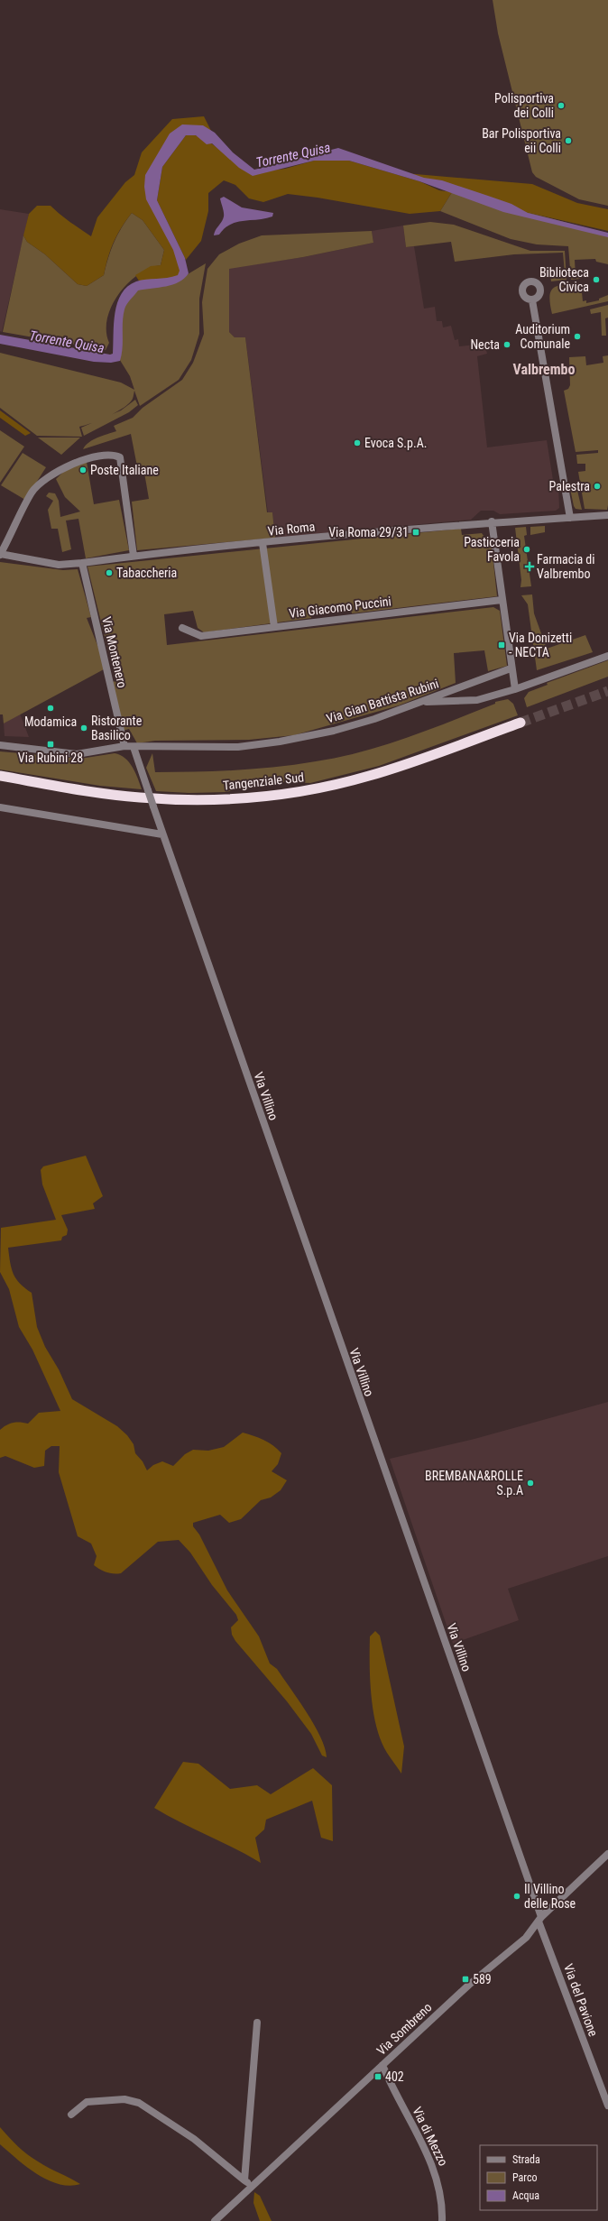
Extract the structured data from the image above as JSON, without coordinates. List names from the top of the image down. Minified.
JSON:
{"streets":{"highway":["Tangenziale Sud"],"street":["Via Roma","Via Giacomo Puccini","Via Montenero","Via Gian Battista Rubini","Via Villino","Via del Pavione","Via Sombreno","Via di Mezzo"]},"crossings":[["Via Roma","Via Montenero"],["Via Montenero","Via Gian Battista Rubini"],["Via Gian Battista Rubini","Via Villino"],["Via Villino","Via del Pavione"],["Via Villino","Via Sombreno"],["Via del Pavione","Via Sombreno"],["Via Sombreno","Via di Mezzo"]],"districts":["Valbrembo"],"water":["Torrente Quisa"],"places":{"other":["Polisportiva dei Colli","Bar Polisportiva eii Colli","Biblioteca Civica","Auditorium Comunale","Necta","Evoca S.p.A.","Poste Italiane","Palestra","Pasticceria Favola","Tabaccheria","Modamica","Ristorante Basilico","BREMBANA&ROLLE S.p.A","Il Villino delle Rose"],"transit":["Via Roma 29/31","Via Donizetti - NECTA","Via Rubini 28","589","402"],"health":["Farmacia di Valbrembo"]},"legend":["Strada","Parco","Acqua"]}
